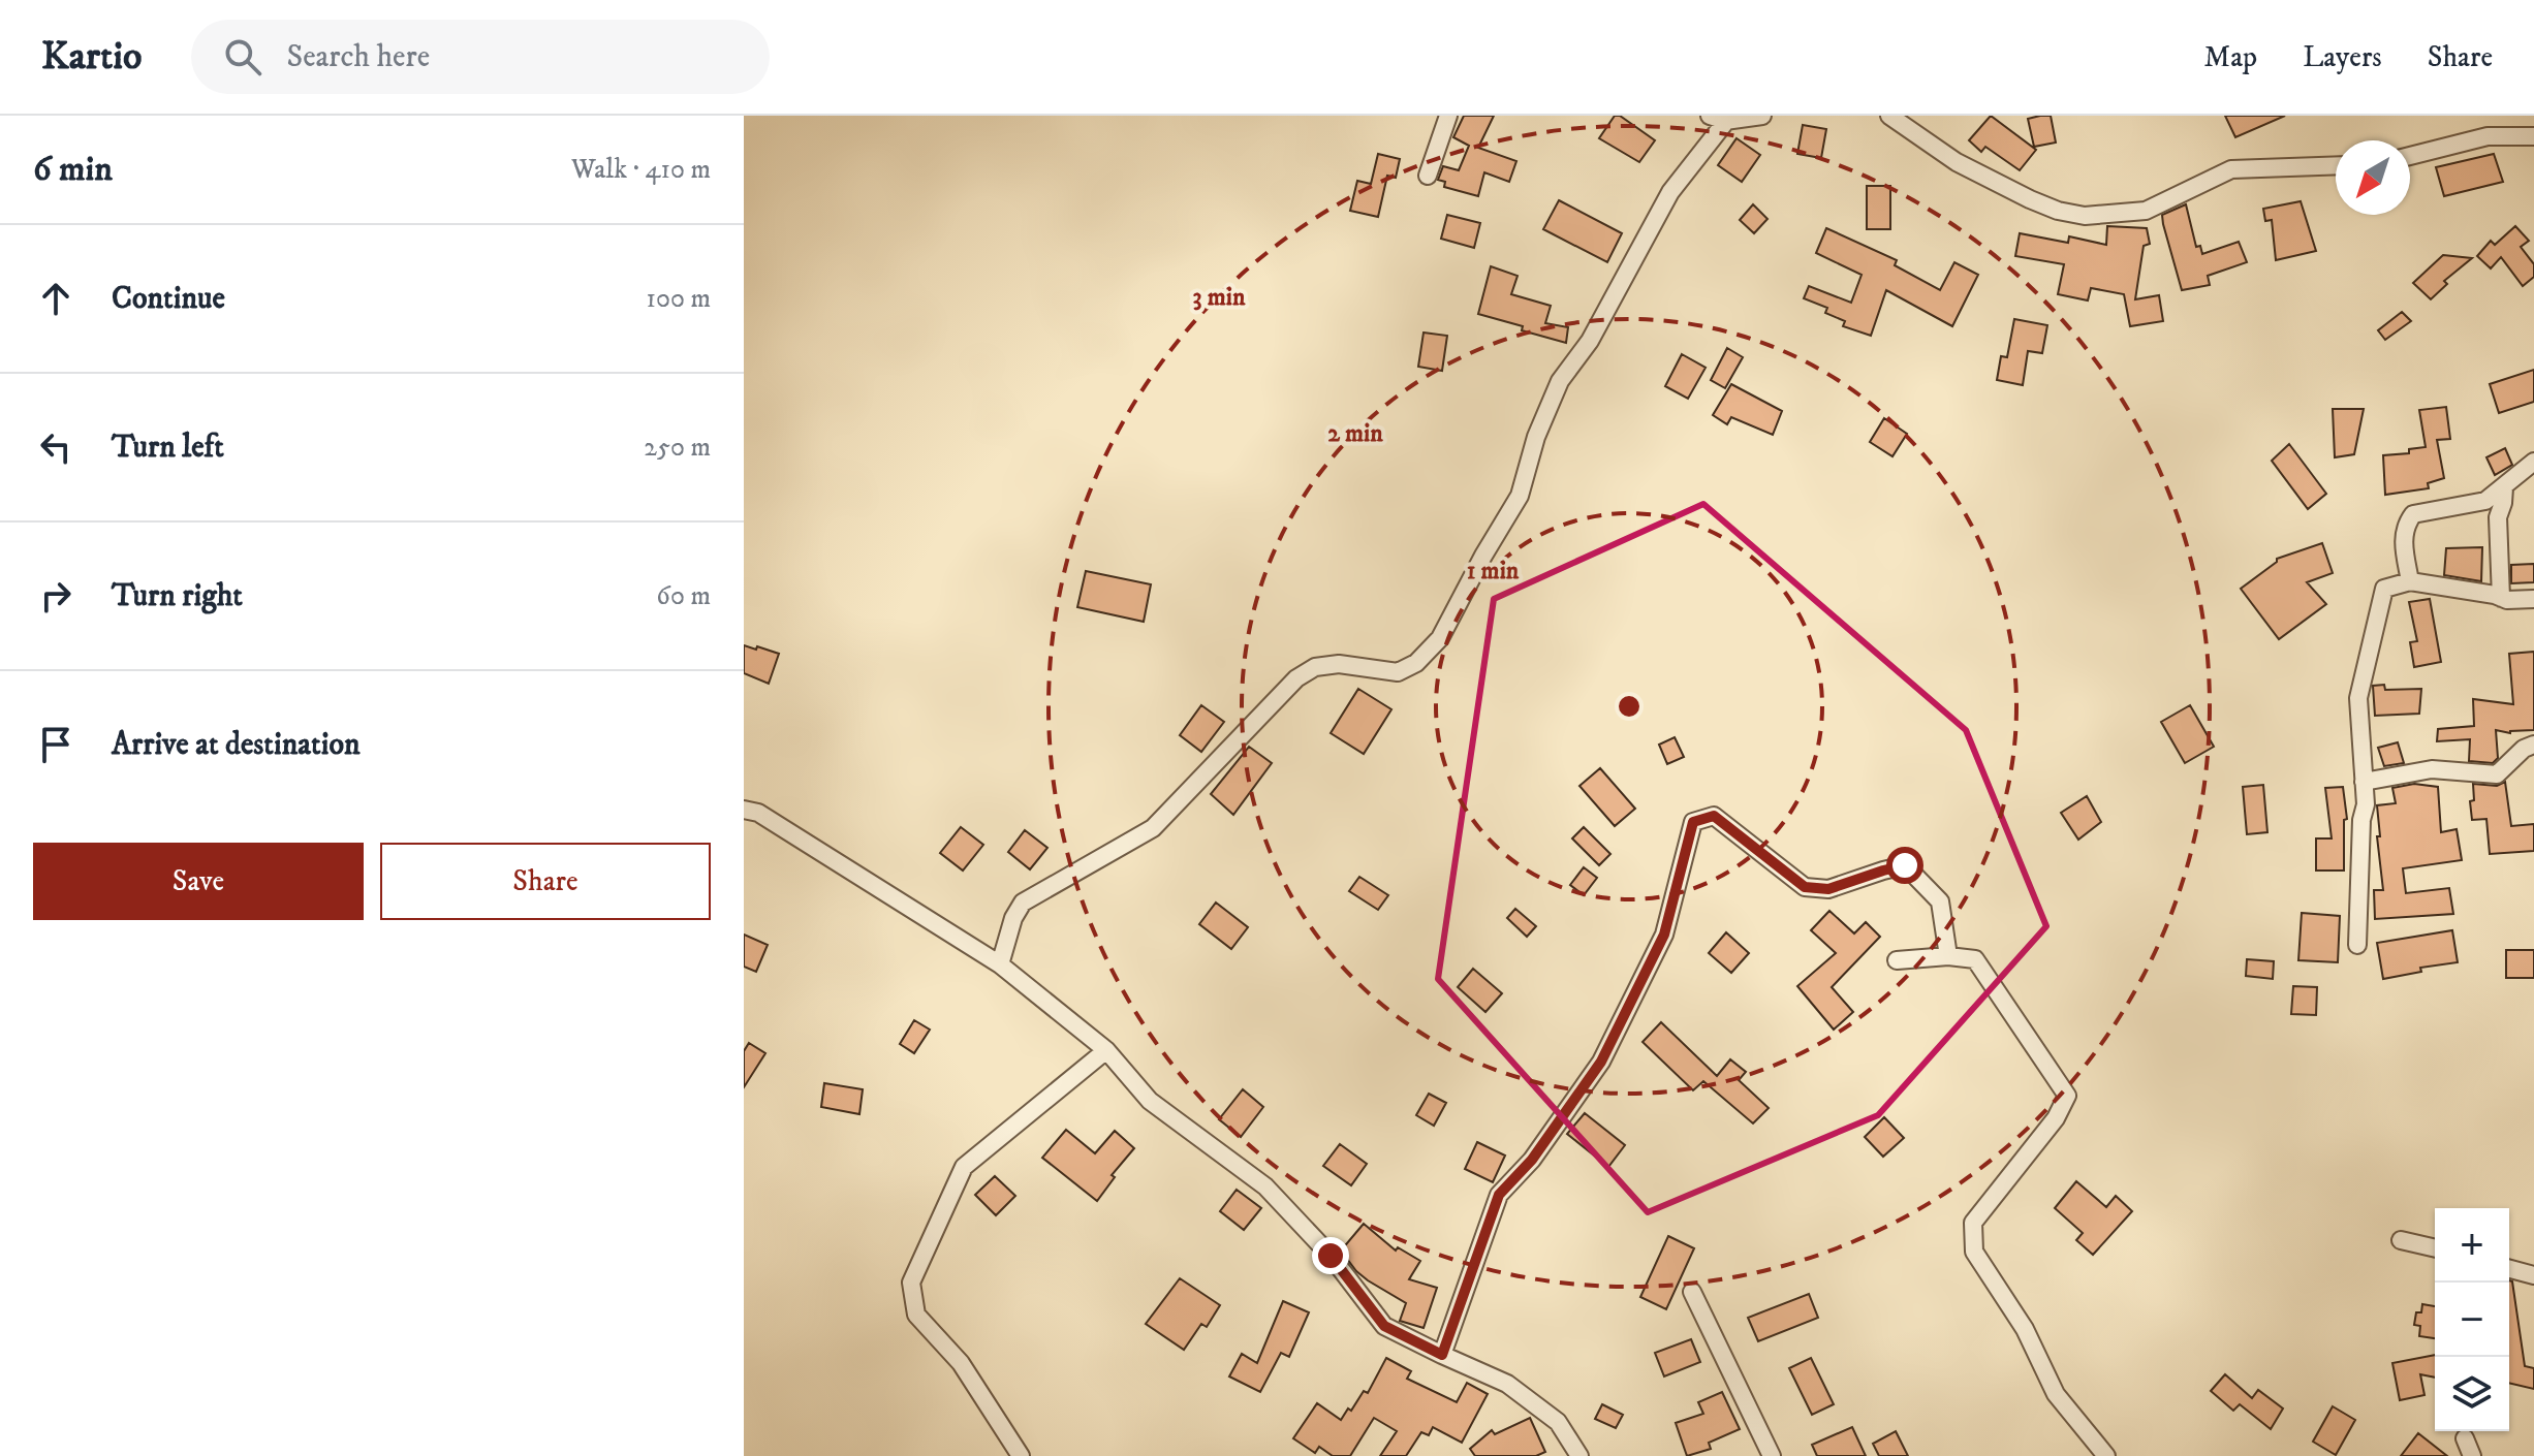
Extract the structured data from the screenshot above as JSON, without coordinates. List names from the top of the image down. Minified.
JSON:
{"north":"bottom left","page":{"header":"Kartio","search":"Search here","nav":["Map","Layers","Share"],"heading":["6 min","Walk · 410 m"],"list":[["Continue","100 m"],["Turn left","250 m"],["Turn right","60 m"],"Arrive at destination"],"buttons":["Save","Share"],"map_buttons":["+","−"]},"rings":["3 min","2 min","1 min"]}
